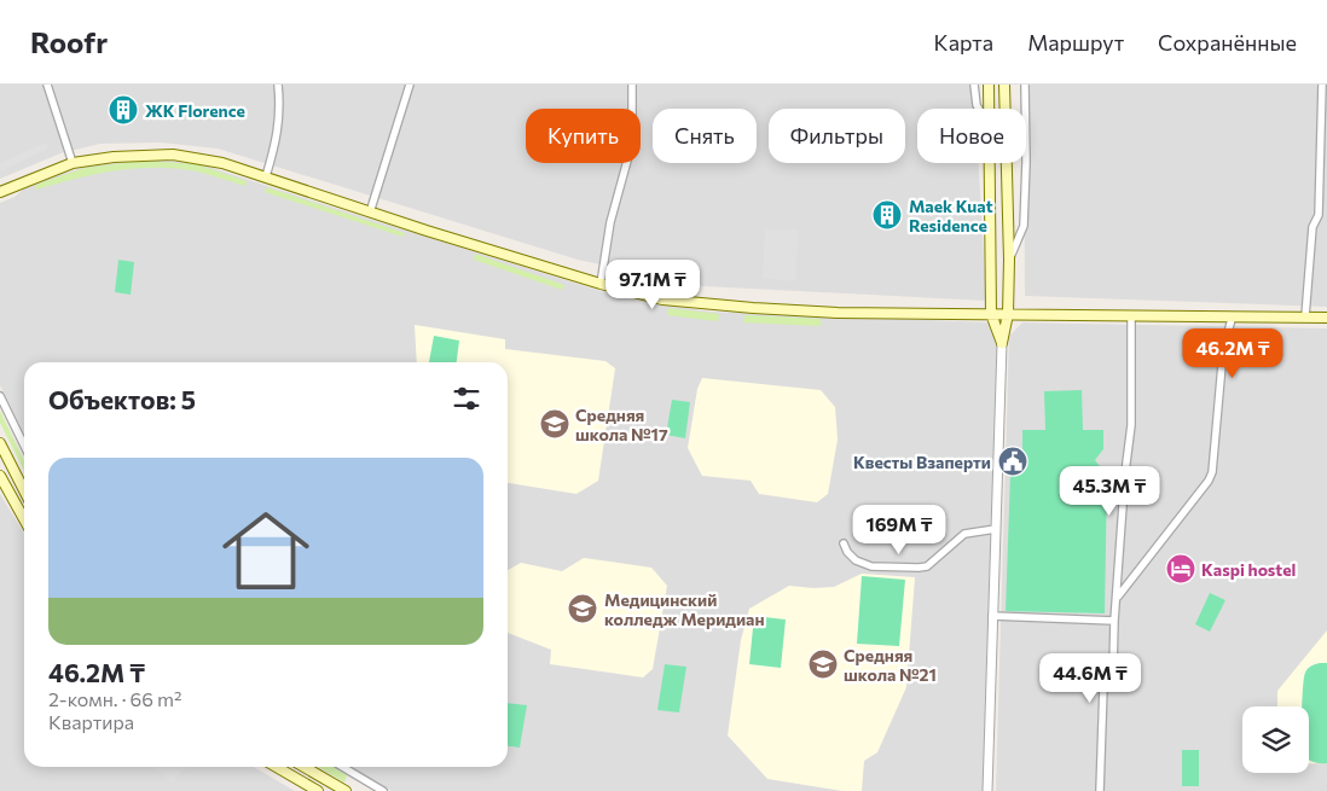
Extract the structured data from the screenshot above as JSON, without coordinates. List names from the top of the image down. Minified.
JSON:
{"places":{"building":["ЖК Florence","Maek Kuat Residence"],"school or university":["Средняя школа №17","Медицинский колледж Меридиан","Средняя школа №21"],"public building":["Квесты Взаперти"],"hotel":["Kaspi hostel"]},"page":{"header":"Roofr","nav":["Карта","Маршрут","Сохранённые"],"chip":["Купить","Снять","Фильтры","Новое"],"price":["97.1M ₸","46.2M ₸","45.3M ₸","169M ₸","44.6M ₸"],"heading":"Объектов: 5","list":[{"name":"46.2M ₸","note":"2-комн. · 66 m² · Квартира"}]}}
